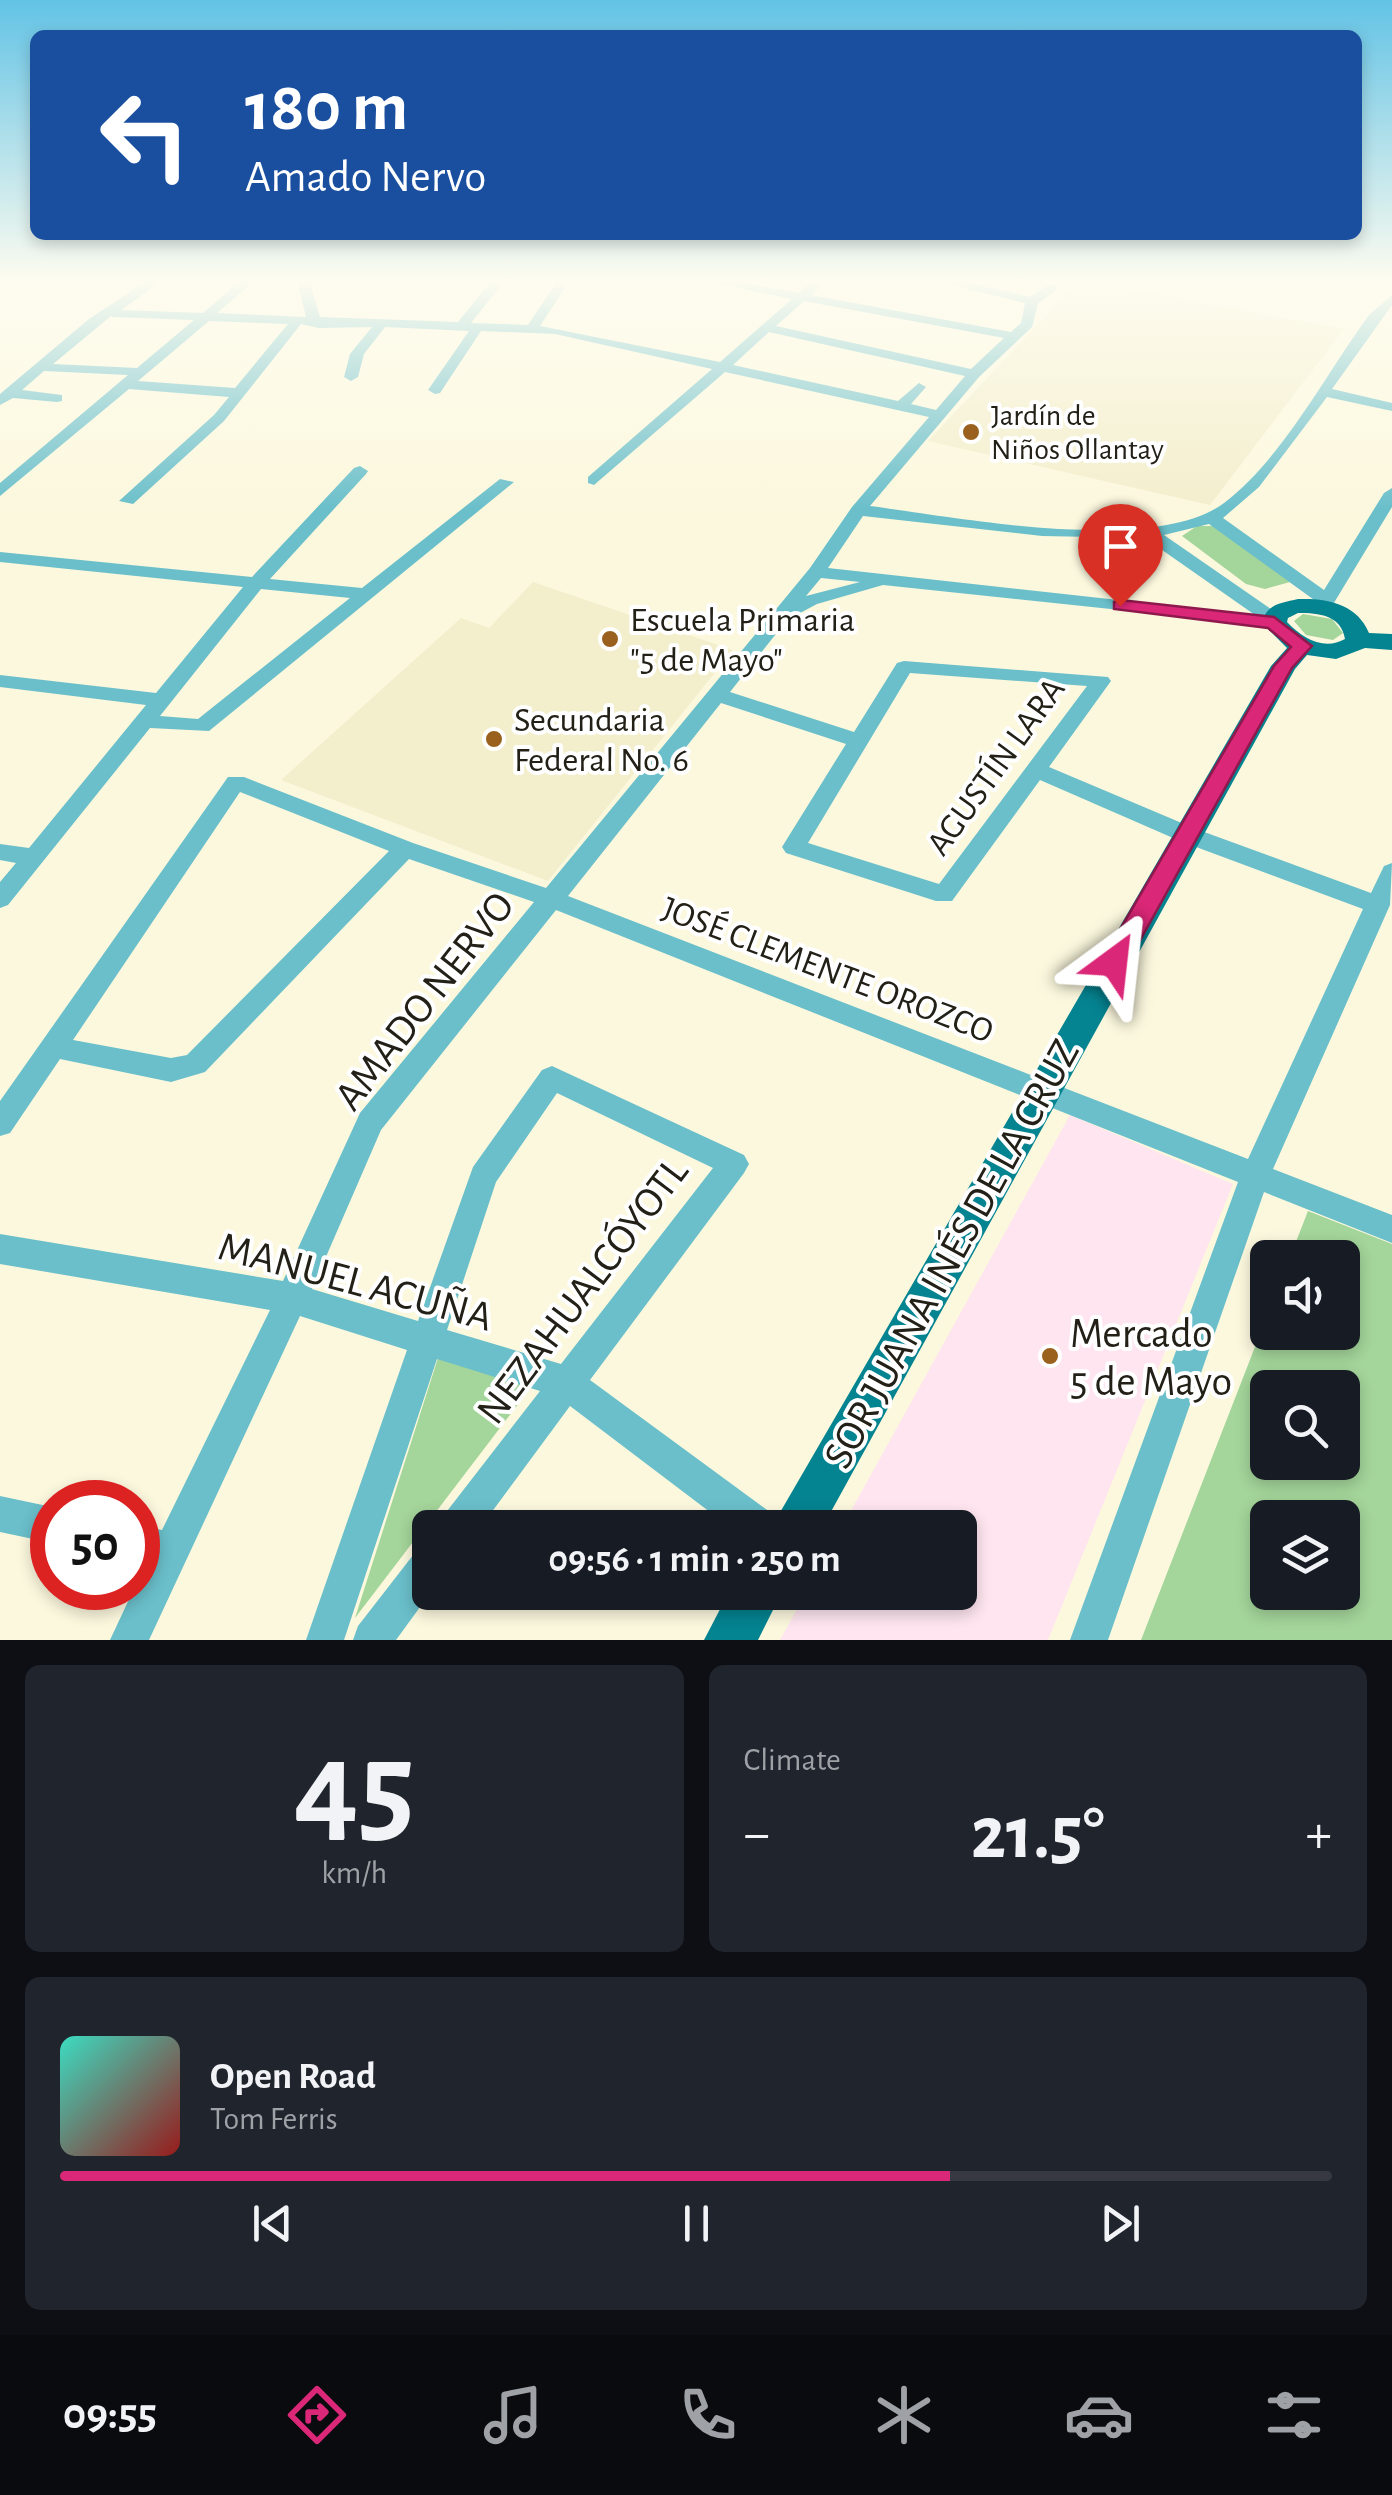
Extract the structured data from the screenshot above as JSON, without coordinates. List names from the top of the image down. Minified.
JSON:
{"streets":{"main road":["SOR JUANA INÉS DE LA CRUZ"],"street":["AGUSTÍN LARA","JOSÉ CLEMENTE OROZCO","AMADO NERVO","MANUEL ACUÑA","NEZAHUALCÓYOTL"]},"crossings":[["JOSÉ CLEMENTE OROZCO","AMADO NERVO"],["JOSÉ CLEMENTE OROZCO","SOR JUANA INÉS DE LA CRUZ"],["AMADO NERVO","MANUEL ACUÑA"],["MANUEL ACUÑA","NEZAHUALCÓYOTL"]],"places":["Jardín de Niños Ollantay","Escuela Primaria \"5 de Mayo\"","Secundaria Federal No. 6","Mercado 5 de Mayo"],"page":{"turn":["180 m","Amado Nervo"],"limit":"50","trip":"09:56 · 1 min · 250 m","tile":[["45","km/h"],"Climate"],"heat":["−","21.5°","+"],"song":["Open Road","Tom Ferris"],"tabs":"09:55"}}
